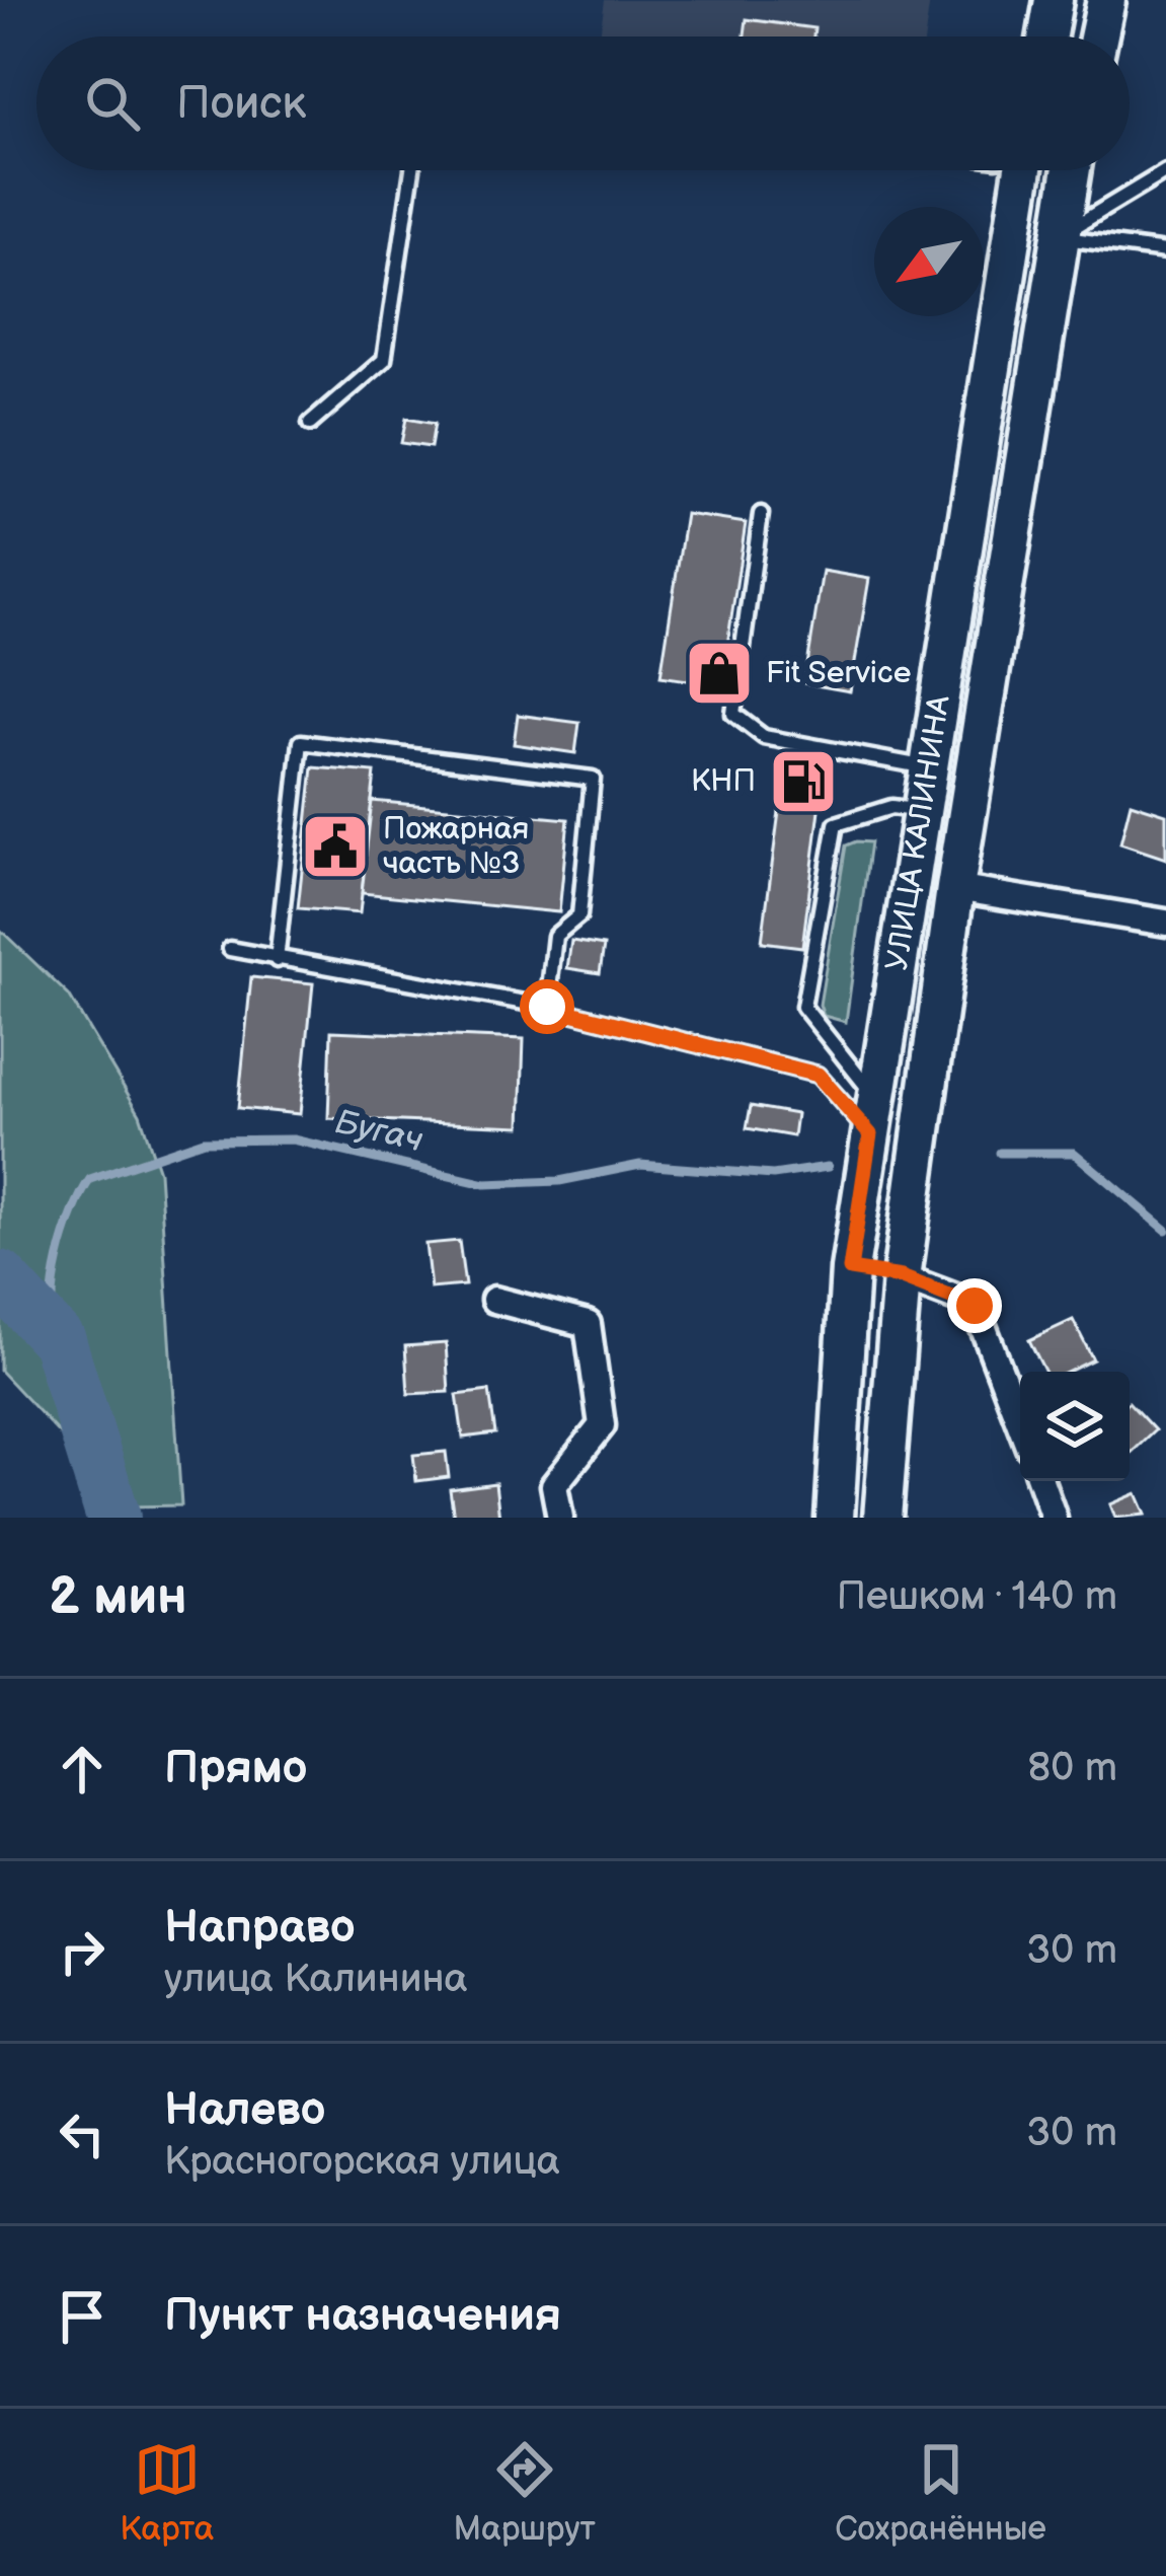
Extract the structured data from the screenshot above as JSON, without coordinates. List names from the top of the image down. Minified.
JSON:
{"streets":{"main road":["УЛИЦА КАЛИНИНА"]},"water":["Бугач"],"places":{"shop":["Fit Service"],"fuel station":["КНП"],"public building":["Пожарная часть №3"]},"north":"bottom left","page":{"search":"Поиск","heading":["2 мин","Пешком · 140 m"],"list":[["Прямо","80 m"],["Направо","улица Калинина","30 m"],["Налево","Красногорская улица","30 m"],"Пункт назначения"],"nav":["Карта","Маршрут","Сохранённые"]}}
